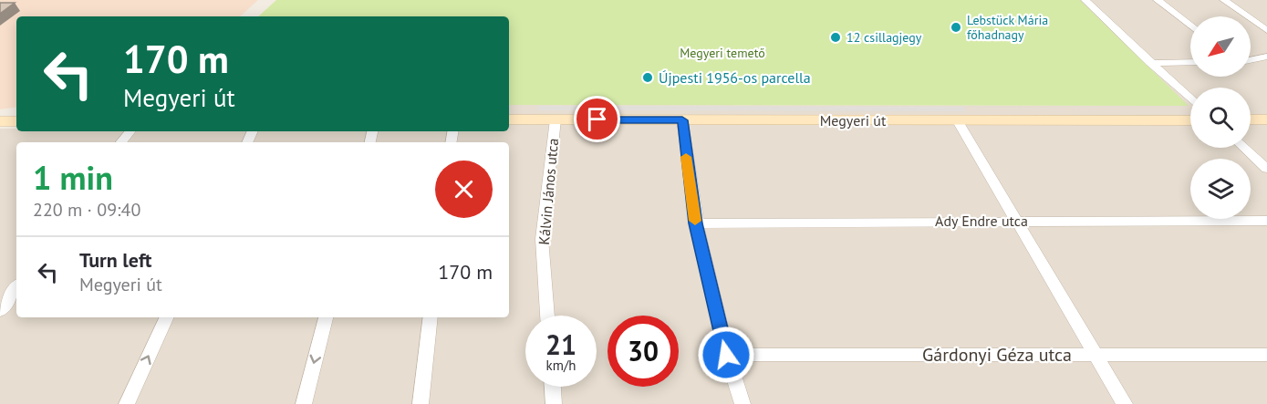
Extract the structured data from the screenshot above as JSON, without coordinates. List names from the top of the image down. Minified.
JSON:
{"streets":{"main road":["Megyeri út"],"street":["Kálvin János utca","Ady Endre utca","Gárdonyi Géza utca"]},"crossings":[["Megyeri út","Kálvin János utca"]],"parks":["Megyeri temető"],"places":["Lebstück Mária főhadnagy","12 csillagjegy","Újpesti 1956-os parcella"],"north":"bottom left","page":{"turn":["170 m","Megyeri út"],"heading":["1 min","220 m · 09:40"],"list":[{"name":"Turn left","note":"Megyeri út","value":"170 m"}],"speed":"21 km/h","limit":"30"}}
